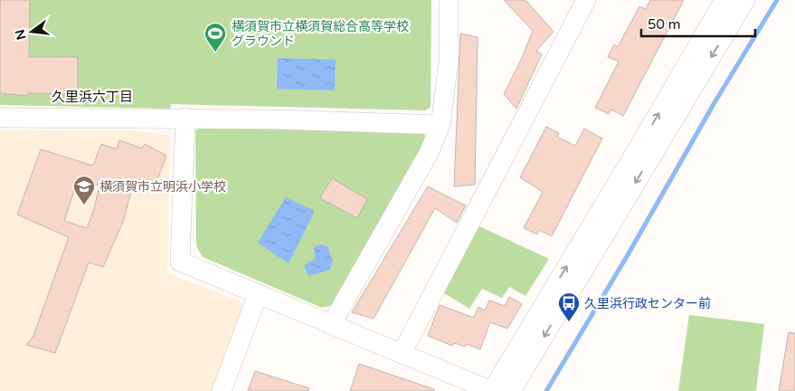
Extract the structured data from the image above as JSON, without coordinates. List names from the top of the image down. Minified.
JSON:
{"districts":["久里浜六丁目"],"places":{"sports":["横須賀市立横須賀総合高等学校 グラウンド"],"school or university":["横須賀市立明浜小学校"],"bus stop":["久里浜行政センター前"]},"scale_bar":"50 m","north":"left"}
